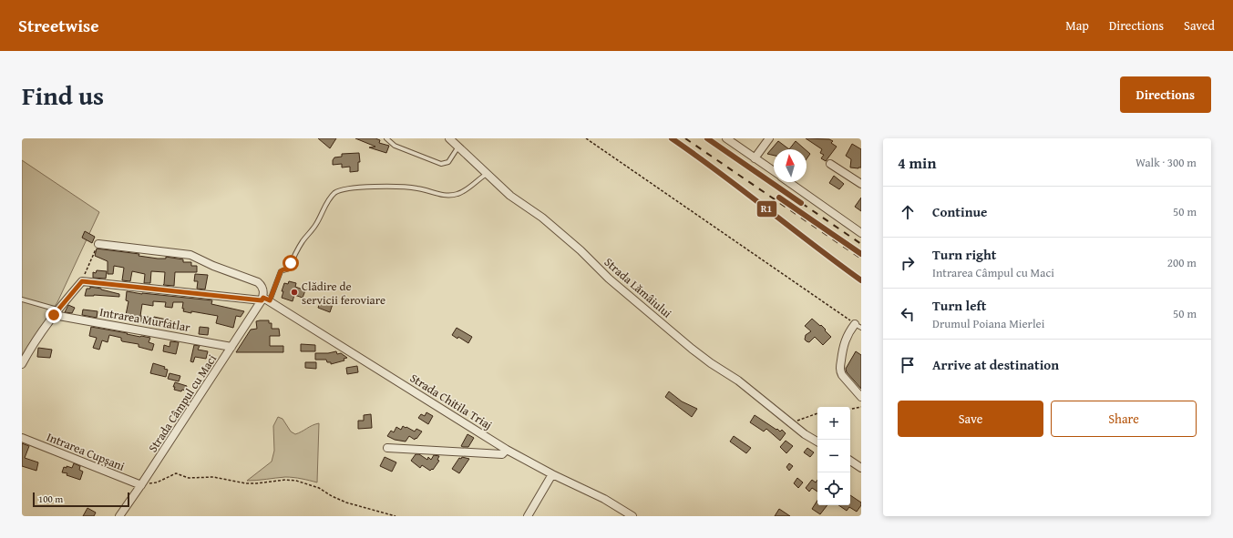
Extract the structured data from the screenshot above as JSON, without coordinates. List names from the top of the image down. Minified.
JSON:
{"streets":{"street":["Strada Lămâiului","Intrarea Murfatlar","Strada Chitila Triaj","Strada Câmpul cu Maci","Intrarea Cupșani"]},"crossings":[["Intrarea Murfatlar","Strada Câmpul cu Maci"],["Strada Chitila Triaj","Strada Câmpul cu Maci"],["Strada Câmpul cu Maci","Intrarea Cupșani"]],"places":["Clădire de servicii feroviare"],"lines":["transit line R1"],"scale_bar":"100 m","north":"top","page":{"header":"Streetwise","nav":["Map","Directions","Saved"],"title":"Find us","buttons":["Directions",["Save","Share"]],"heading":["4 min","Walk · 300 m"],"list":[["Continue","50 m"],["Turn right","Intrarea Câmpul cu Maci","200 m"],["Turn left","Drumul Poiana Mierlei","50 m"],"Arrive at destination"],"map_buttons":["+","−"],"scale":"100 m"}}
